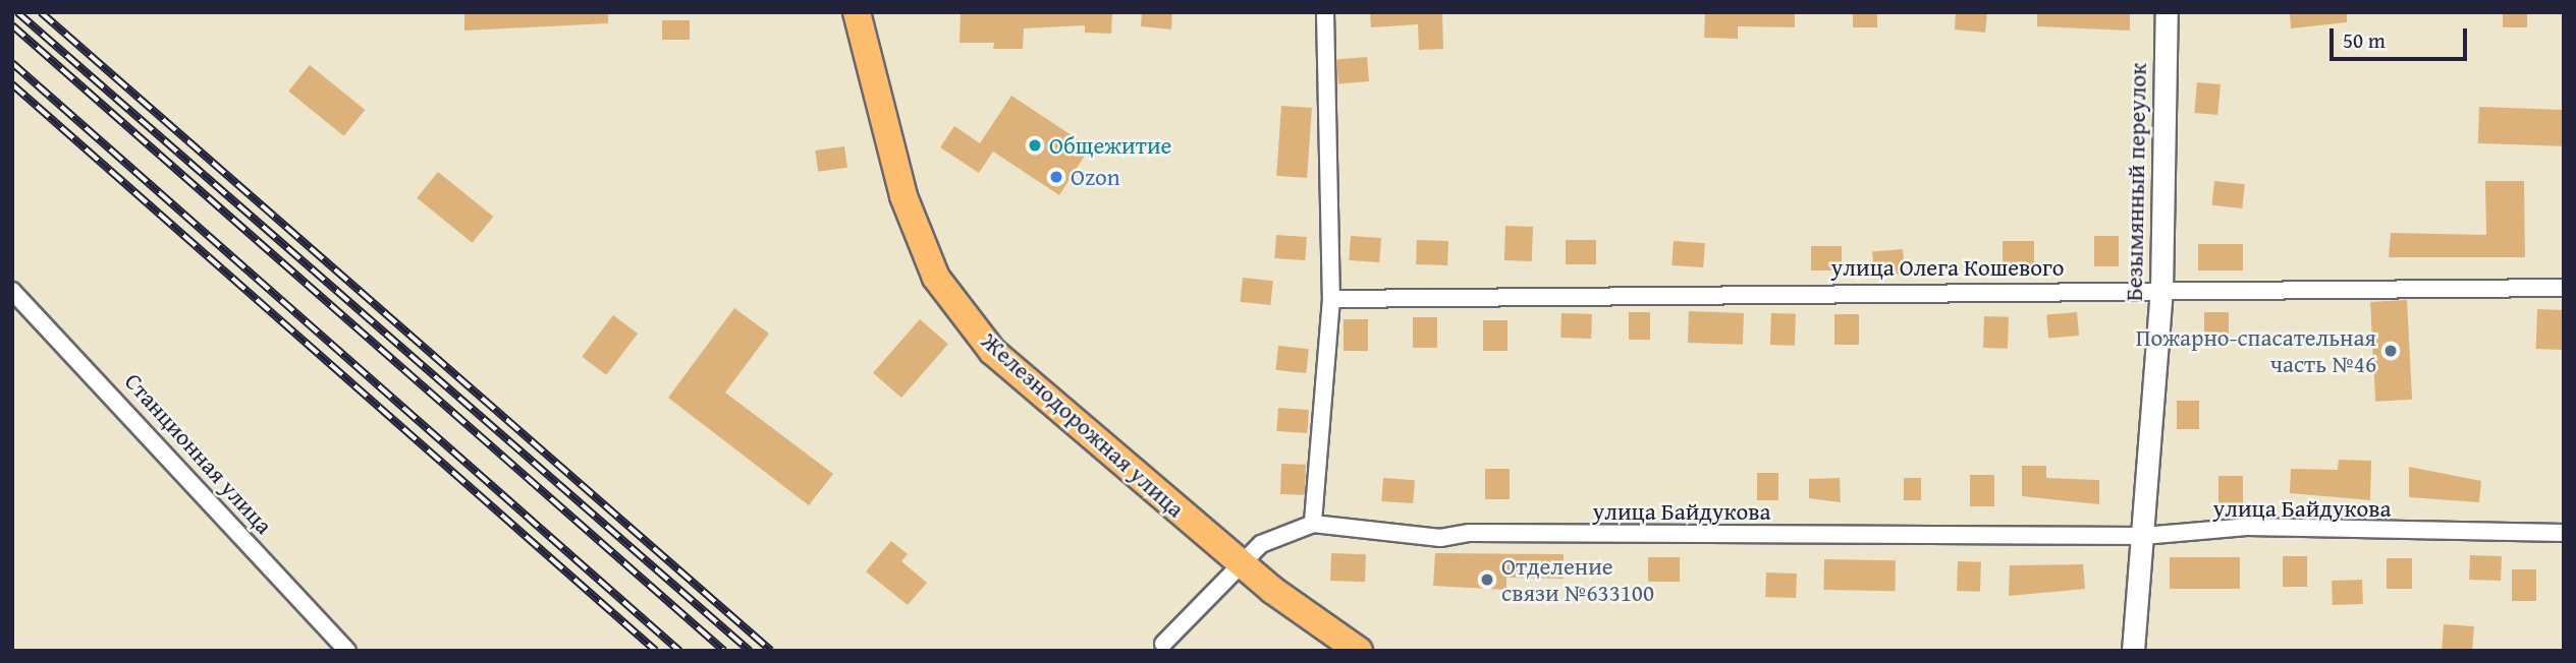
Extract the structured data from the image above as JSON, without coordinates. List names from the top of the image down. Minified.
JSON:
{"streets":{"main road":["Железнодорожная улица"],"street":["Безымянный переулок","улица Олега Кошевого","Станционная улица","улица Байдукова"]},"crossings":[["Безымянный переулок","улица Олега Кошевого"],["Безымянный переулок","улица Байдукова"]],"places":["Общежитие","Ozon","Пожарно-спасательная часть №46","Отделение связи №633100"],"scale_bar":"50 m"}
